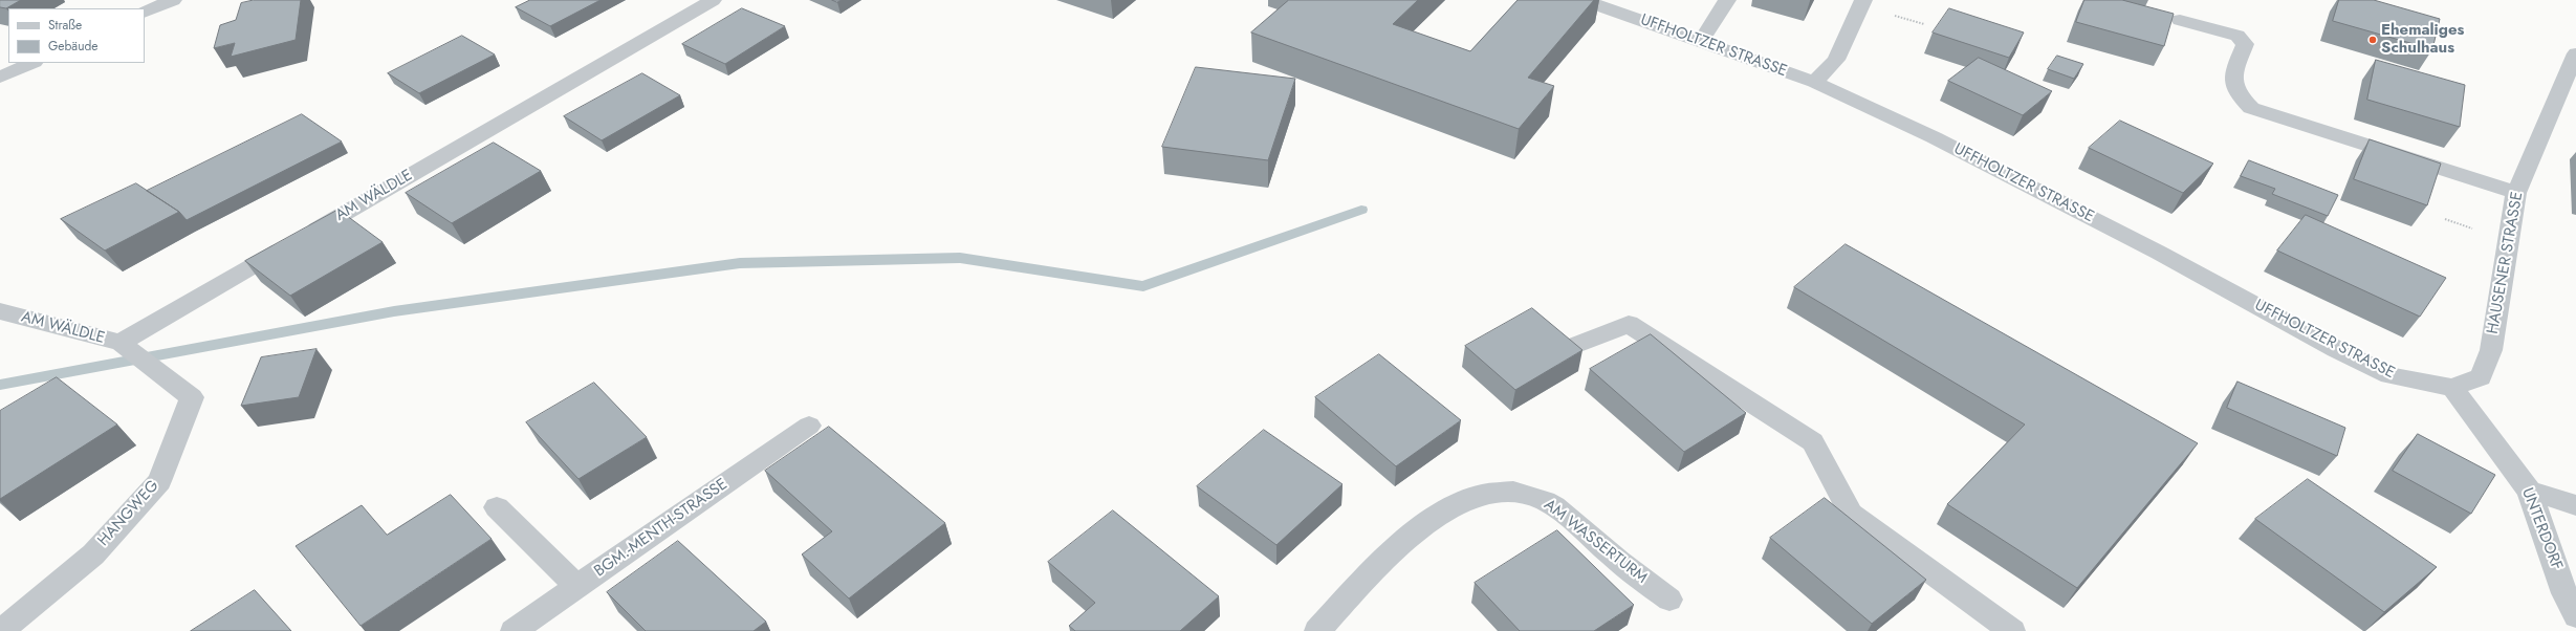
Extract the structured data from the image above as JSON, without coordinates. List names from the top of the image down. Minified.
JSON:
{"streets":{"street":["UFFHOLTZER STRASSE","AM WÄLDLE","HAUSENER STRASSE","HANGWEG","BGM.-MENTH-STRASSE","UNTERDORF","AM WASSERTURM"]},"crossings":[["UFFHOLTZER STRASSE","HAUSENER STRASSE"],["UFFHOLTZER STRASSE","UNTERDORF"],["AM WÄLDLE","HANGWEG"],["HAUSENER STRASSE","UNTERDORF"]],"places":["Ehemaliges Schulhaus"],"legend":["Straße","Gebäude"]}
